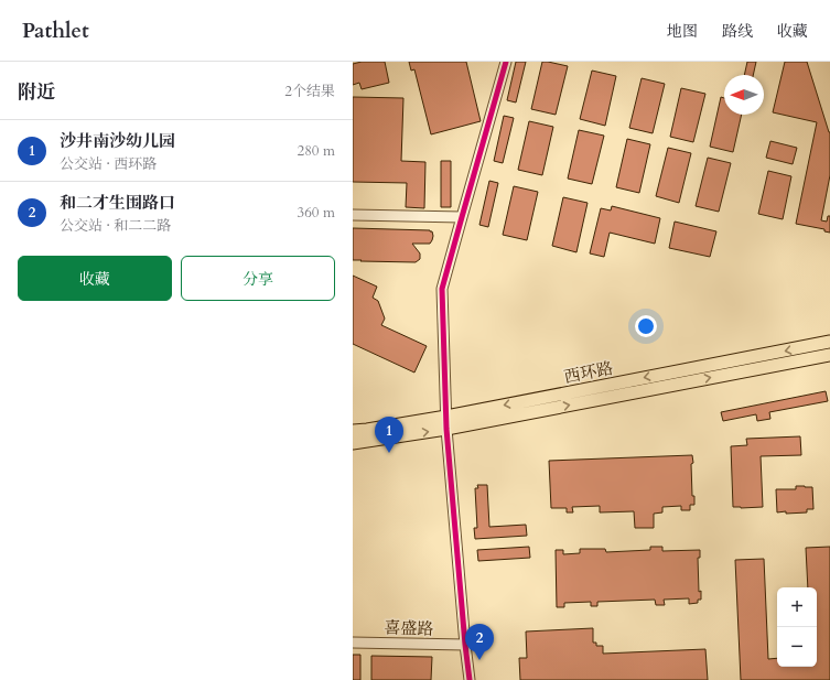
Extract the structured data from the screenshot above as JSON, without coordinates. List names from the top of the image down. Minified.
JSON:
{"streets":{"main road":["西环路"],"street":["喜盛路"]},"north":"left","page":{"header":"Pathlet","nav":["地图","路线","收藏"],"heading":["附近","2个结果"],"list":[{"mark":"1","name":"沙井南沙幼儿园","note":"公交站 · 西环路","value":"280 m"},{"mark":"2","name":"和二才生围路口","note":"公交站 · 和二二路","value":"360 m"}],"buttons":["收藏","分享"],"pins":["1","2"],"map_buttons":["+","−"]}}
